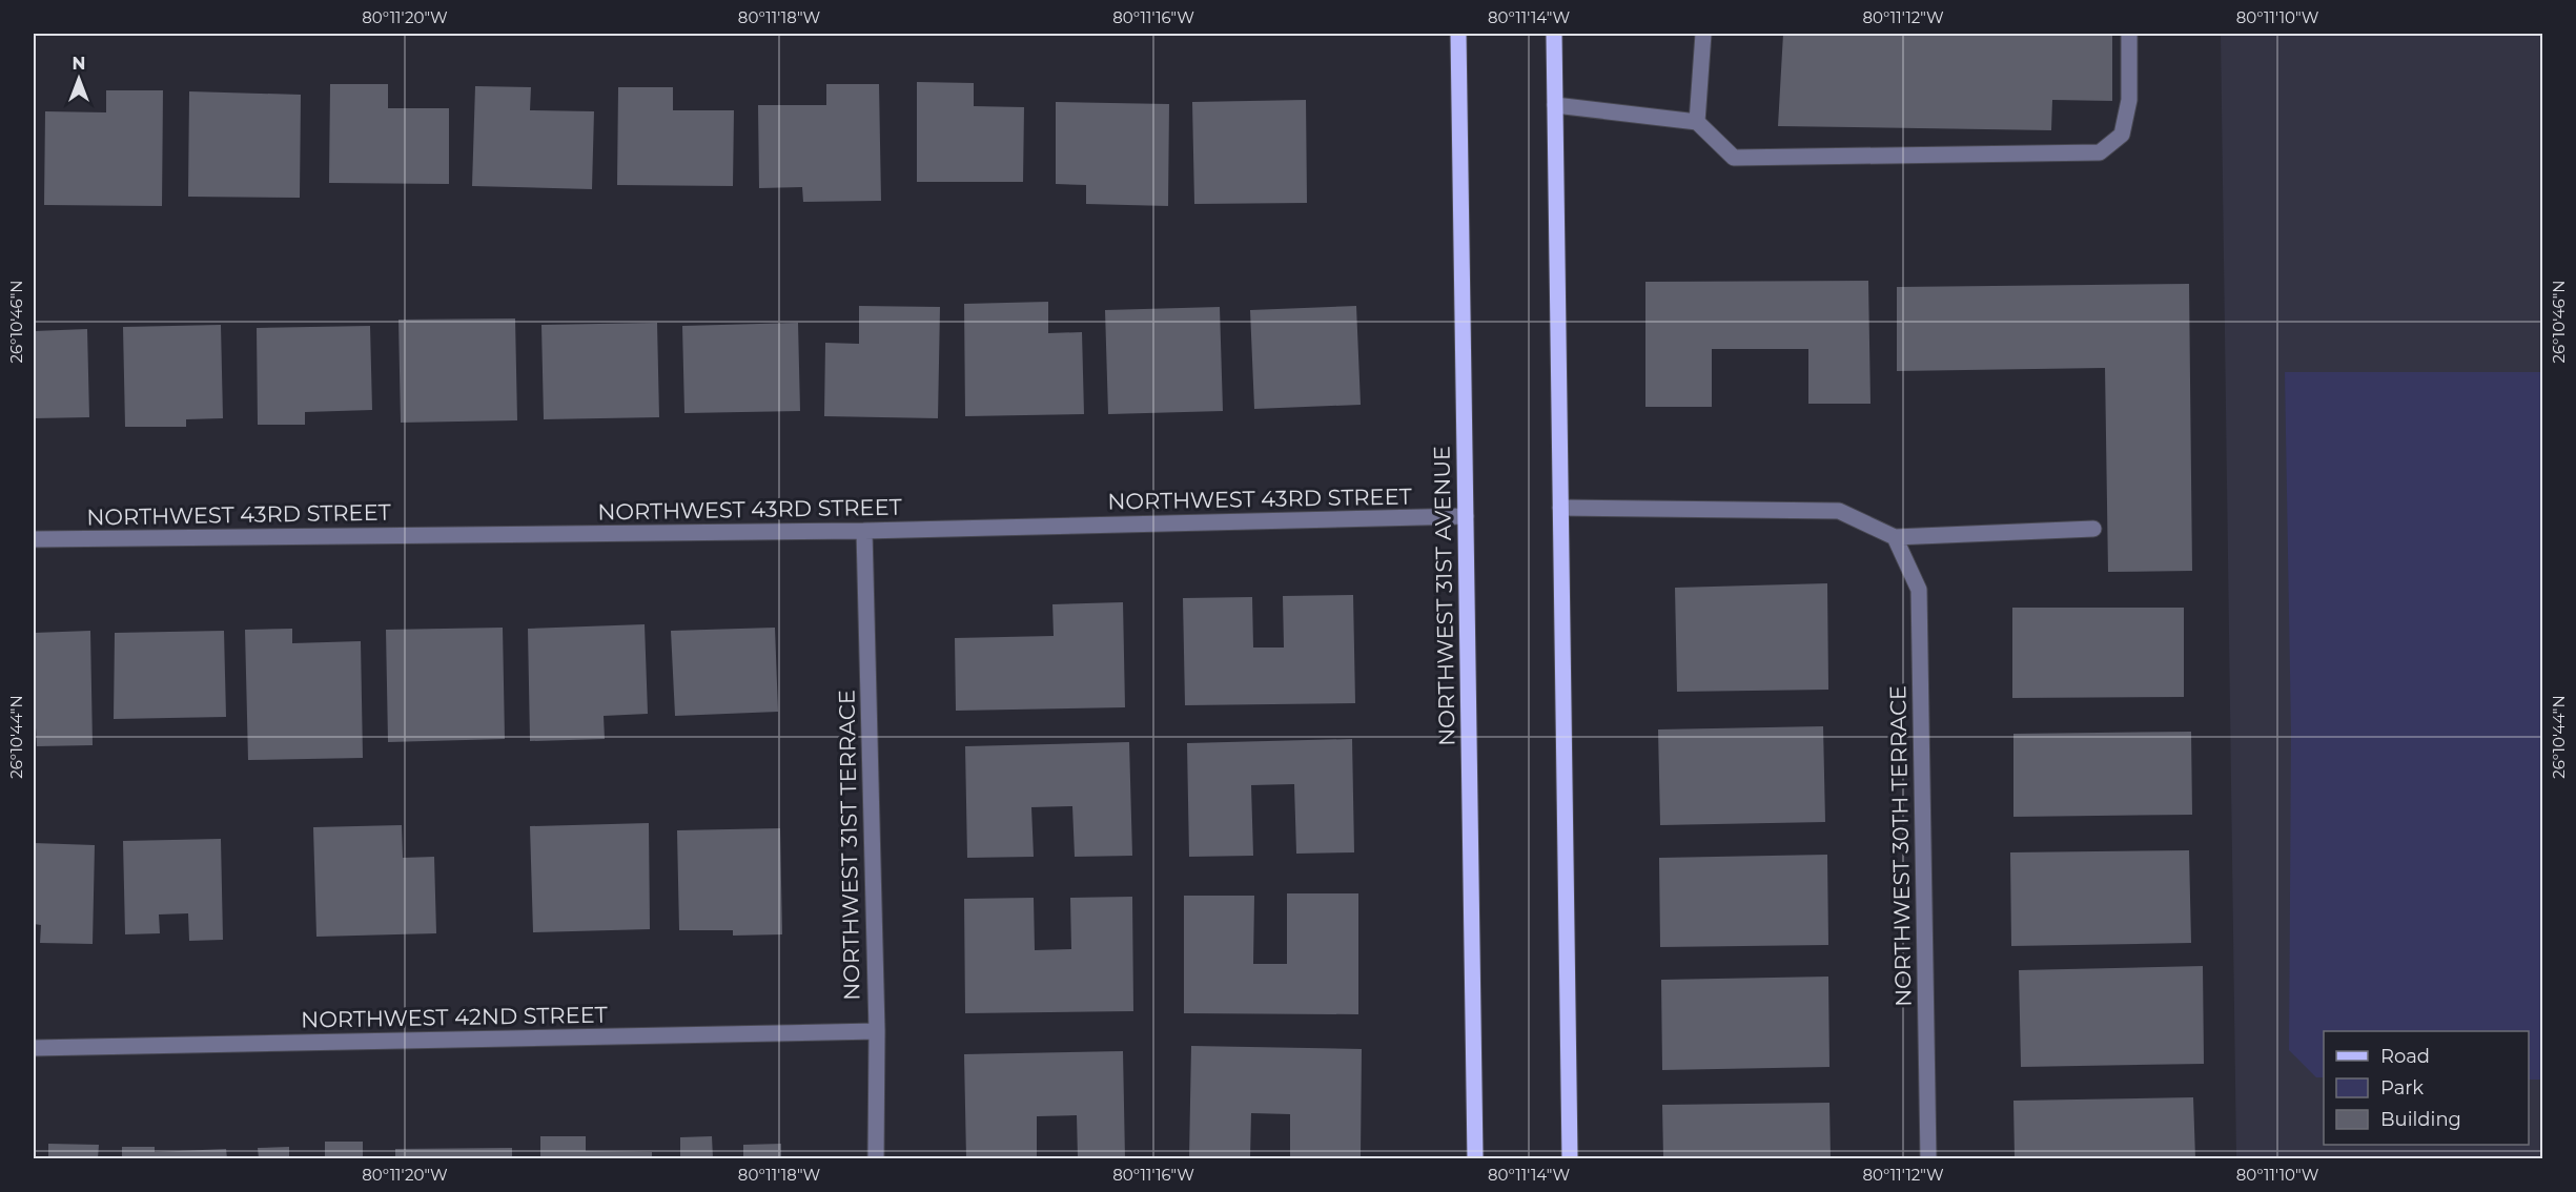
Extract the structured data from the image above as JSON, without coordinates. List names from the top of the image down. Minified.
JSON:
{"streets":{"main road":["NORTHWEST 31ST AVENUE"],"street":["NORTHWEST 43RD STREET","NORTHWEST 31ST TERRACE","NORTHWEST 30TH TERRACE","NORTHWEST 42ND STREET"]},"crossings":[["NORTHWEST 43RD STREET","NORTHWEST 31ST AVENUE"],["NORTHWEST 43RD STREET","NORTHWEST 31ST TERRACE"],["NORTHWEST 31ST TERRACE","NORTHWEST 42ND STREET"]],"legend":["Road","Park","Building"],"north":"top","coordinates":["80°11'20\"W","80°11'18\"W","80°11'16\"W","80°11'14\"W","80°11'12\"W","80°11'10\"W","26°10'46\"N","26°10'44\"N"]}
